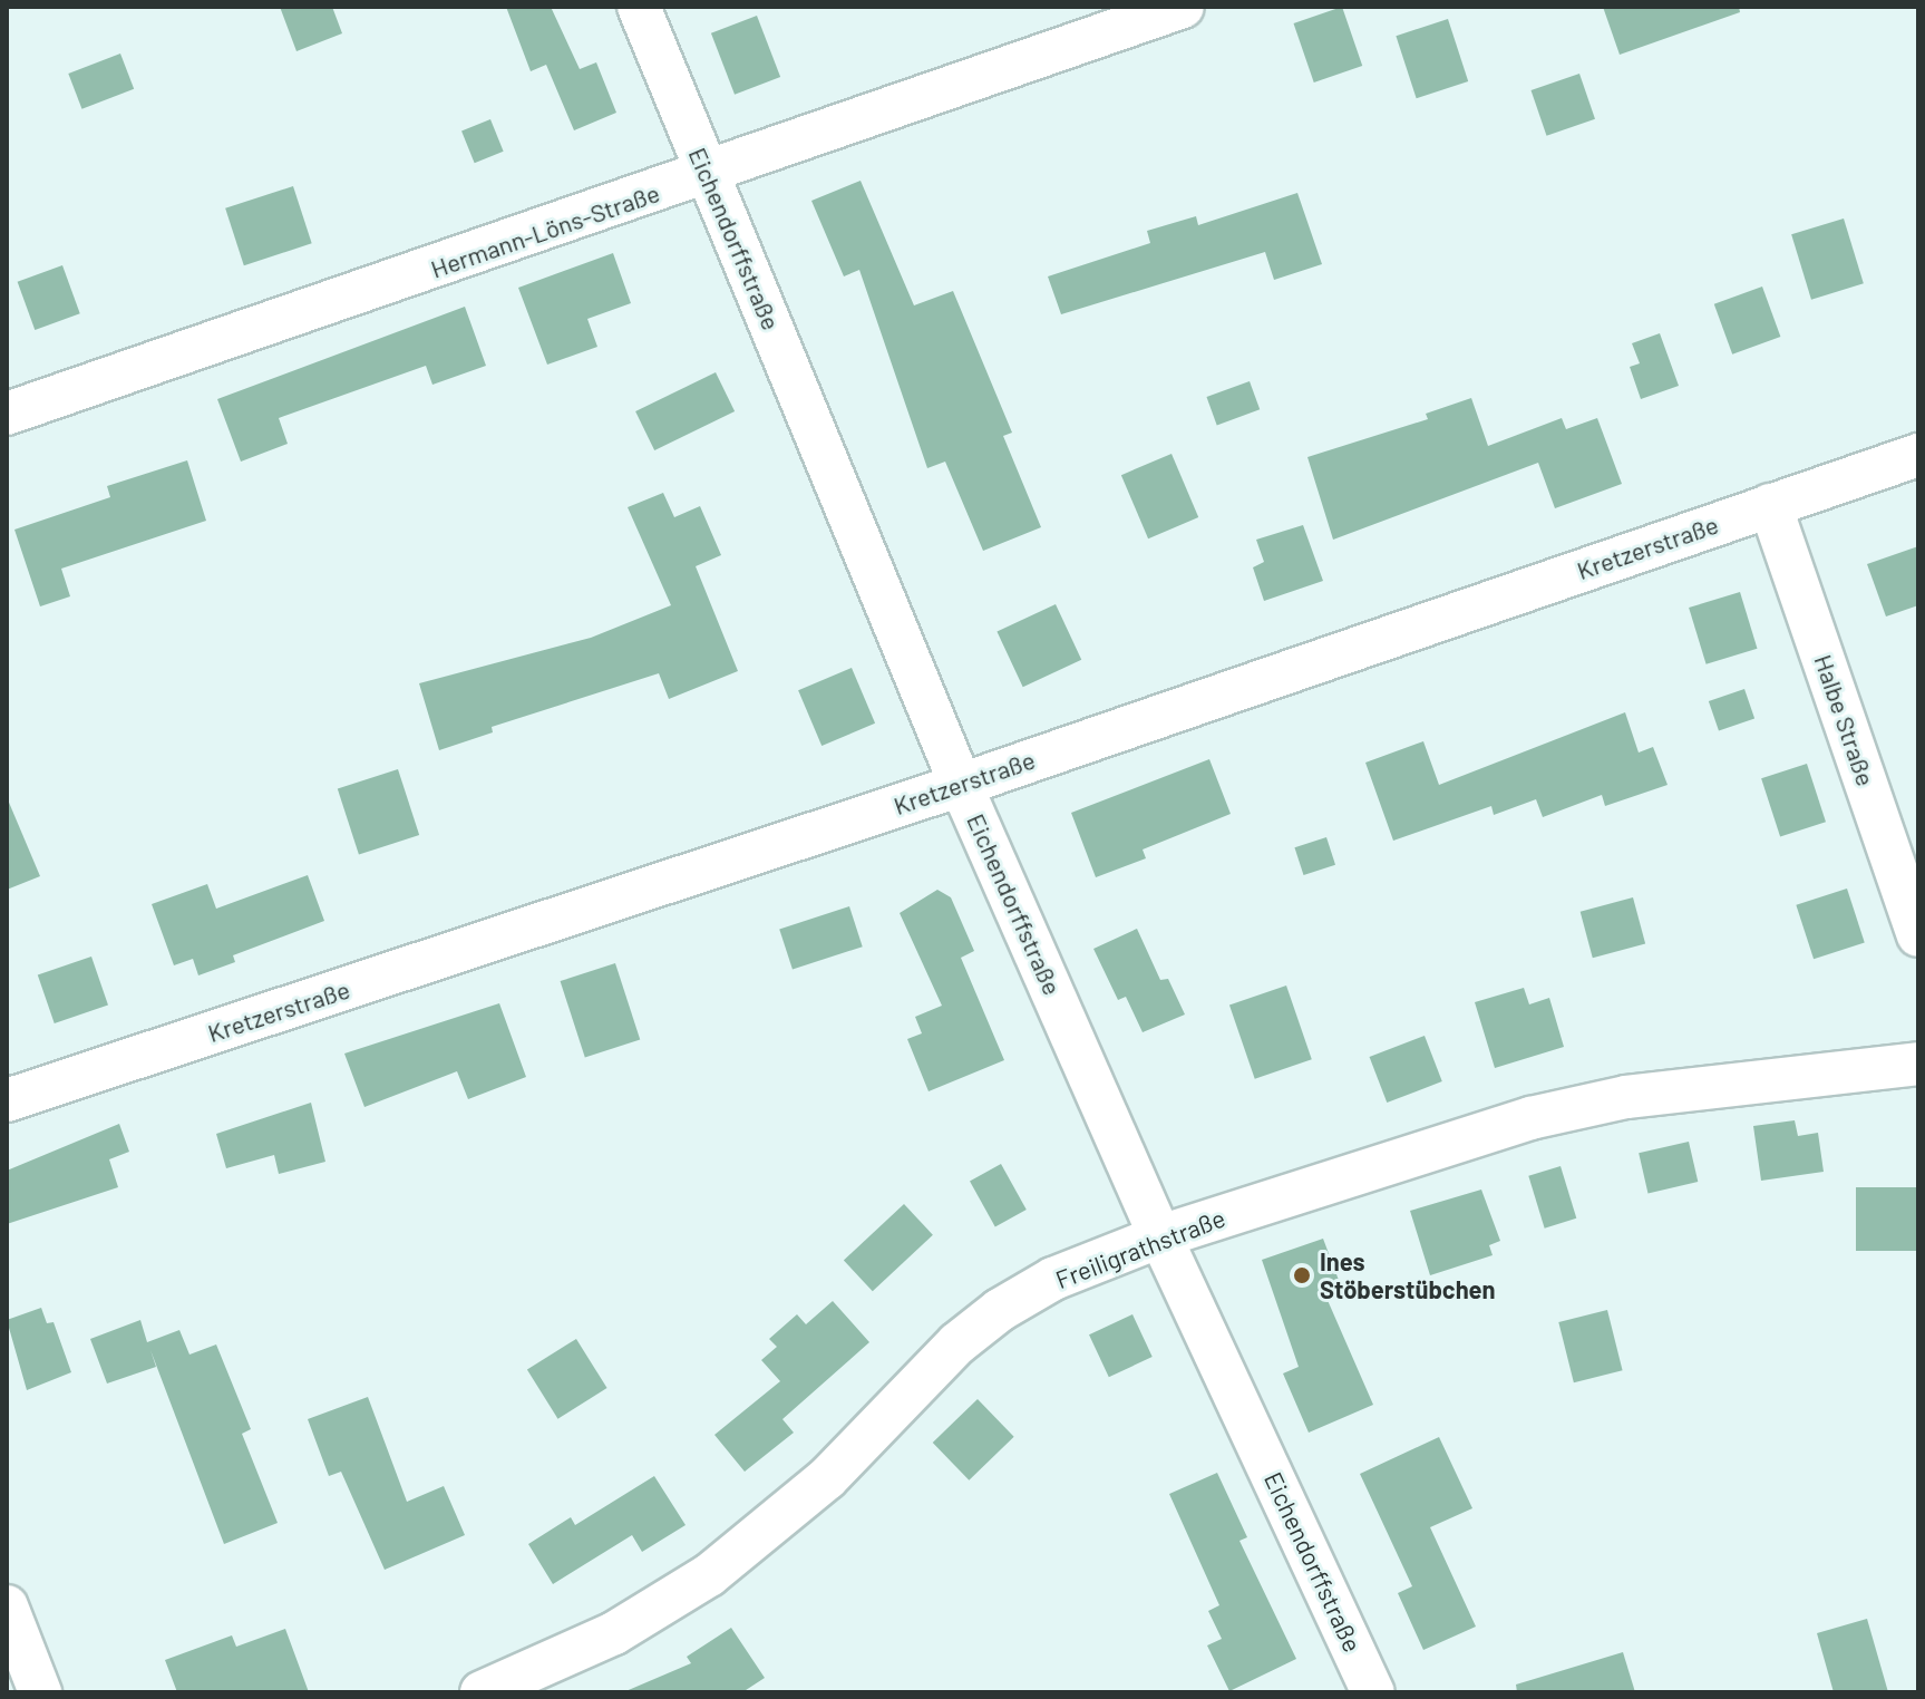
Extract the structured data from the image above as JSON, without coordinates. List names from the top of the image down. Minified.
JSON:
{"streets":{"street":["Hermann-Löns-Straße","Eichendorffstraße","Kretzerstraße","Halbe Straße","Freiligrathstraße"]},"crossings":[["Hermann-Löns-Straße","Eichendorffstraße"],["Eichendorffstraße","Kretzerstraße"],["Eichendorffstraße","Freiligrathstraße"],["Kretzerstraße","Halbe Straße"]],"places":["Ines Stöberstübchen"]}
